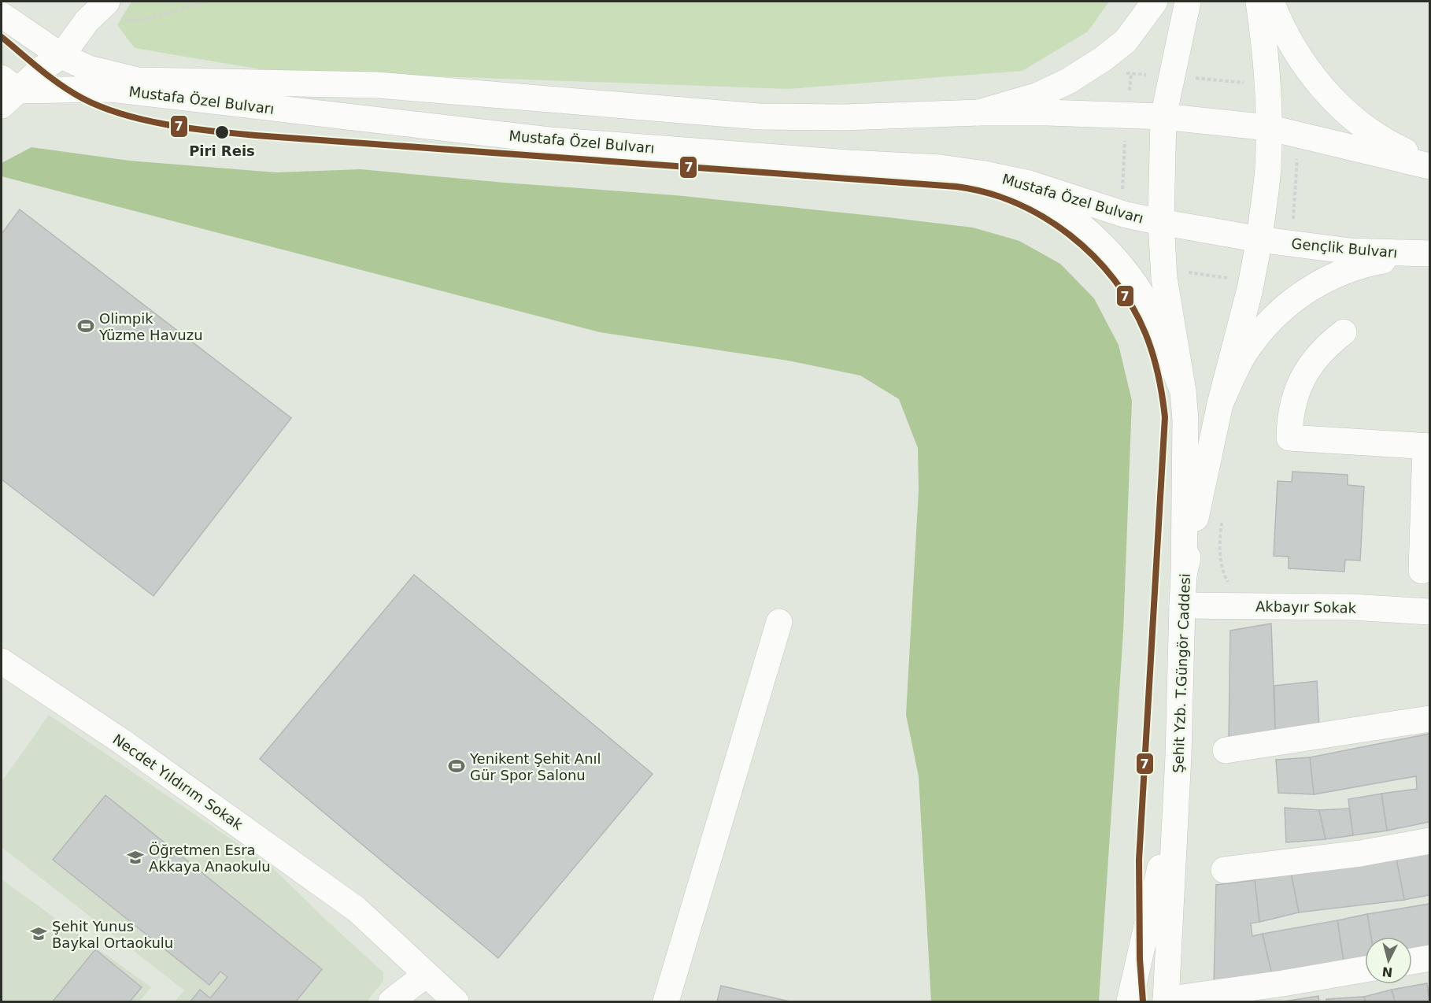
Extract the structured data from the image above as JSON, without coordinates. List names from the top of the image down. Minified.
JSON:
{"streets":{"main road":["Mustafa Özel Bulvarı","Gençlik Bulvarı","Akbayır Sokak","Şehit Yzb. T.Güngör Caddesi","Necdet Yıldırım Sokak"]},"crossings":[["Mustafa Özel Bulvarı","Gençlik Bulvarı"],["Mustafa Özel Bulvarı","Şehit Yzb. T.Güngör Caddesi"],["Gençlik Bulvarı","Şehit Yzb. T.Güngör Caddesi"],["Akbayır Sokak","Şehit Yzb. T.Güngör Caddesi"]],"places":{"other":["Piri Reis"],"sports":["Olimpik Yüzme Havuzu","Yenikent Şehit Anıl Gür Spor Salonu"],"school or university":["Öğretmen Esra Akkaya Anaokulu","Şehit Yunus Baykal Ortaokulu"]},"lines":["transit line 7"],"north":"bottom"}
